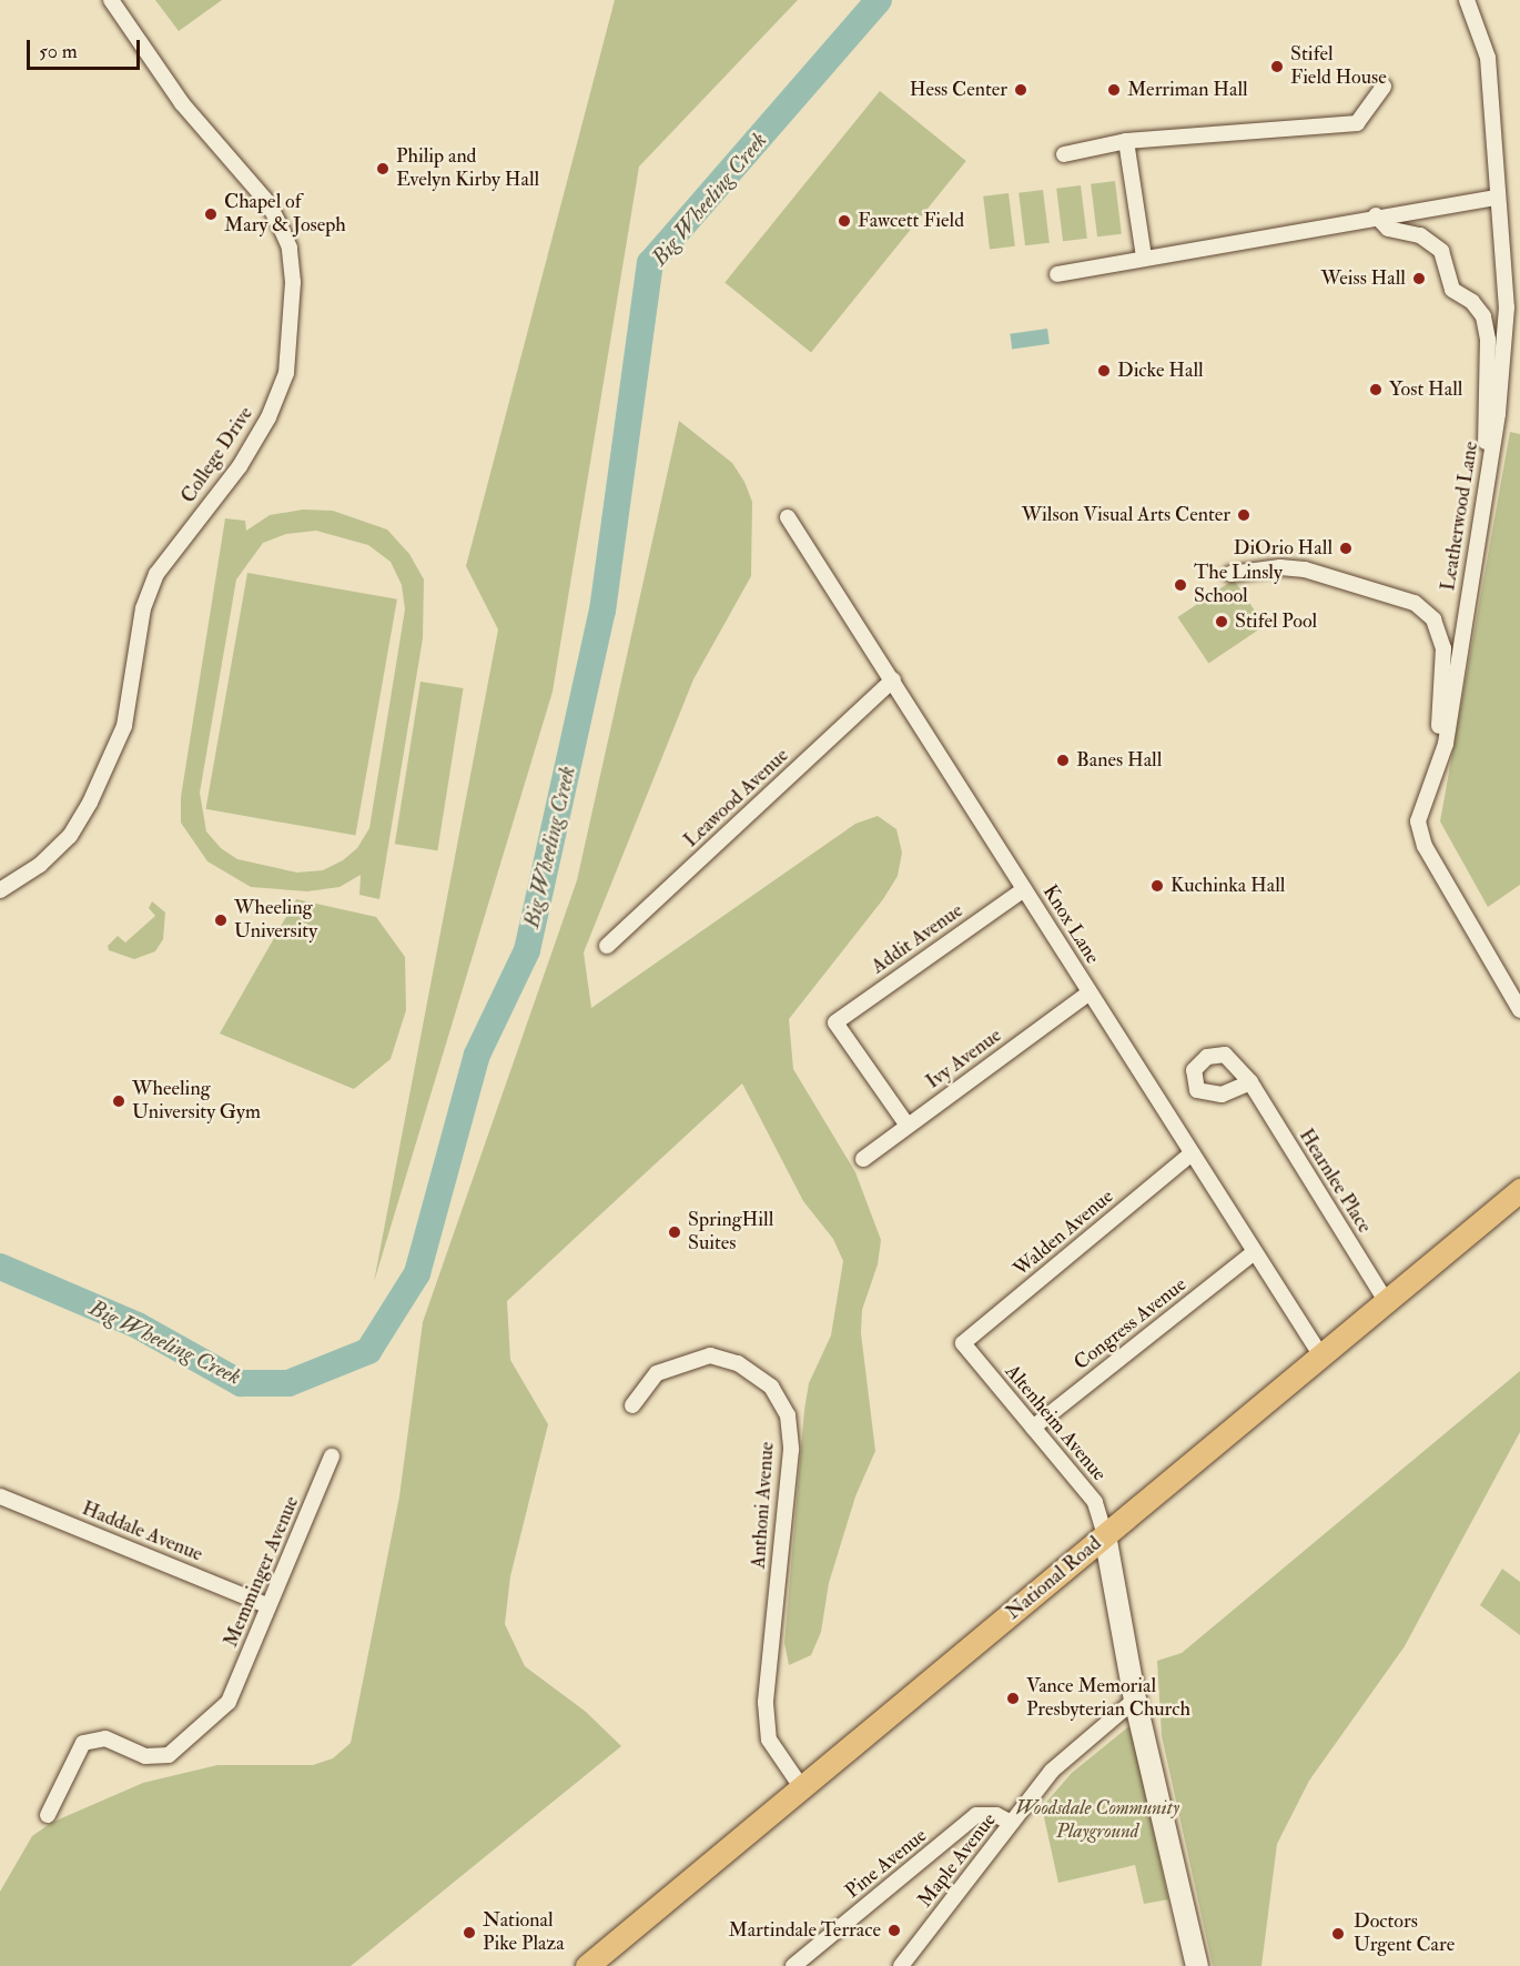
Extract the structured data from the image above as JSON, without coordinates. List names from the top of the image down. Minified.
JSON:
{"streets":{"main road":["National Road"],"street":["College Drive","Leatherwood Lane","Leawood Avenue","Knox Lane","Addit Avenue","Ivy Avenue","Hearnlee Place","Walden Avenue","Congress Avenue","Altenheim Avenue","Anthoni Avenue","Haddale Avenue","Memminger Avenue","Maple Avenue","Pine Avenue"]},"crossings":[["Leawood Avenue","Knox Lane"],["Knox Lane","Addit Avenue"],["Knox Lane","Ivy Avenue"],["Knox Lane","Walden Avenue"],["Knox Lane","Congress Avenue"],["Knox Lane","National Road"],["Addit Avenue","Ivy Avenue"],["Hearnlee Place","National Road"],["Walden Avenue","Altenheim Avenue"],["Congress Avenue","Altenheim Avenue"],["Altenheim Avenue","National Road"],["Anthoni Avenue","National Road"],["Haddale Avenue","Memminger Avenue"],["Maple Avenue","Pine Avenue"]],"water":["Big Wheeling Creek"],"parks":["Woodsdale Community Playground"],"places":["Stifel Field House","Hess Center","Merriman Hall","Philip and Evelyn Kirby Hall","Chapel of Mary & Joseph","Fawcett Field","Weiss Hall","Dicke Hall","Yost Hall","Wilson Visual Arts Center","DiOrio Hall","The Linsly School","Stifel Pool","Banes Hall","Kuchinka Hall","Wheeling University","Wheeling University Gym","SpringHill Suites","Vance Memorial Presbyterian Church","Martindale Terrace","National Pike Plaza","Doctors Urgent Care"],"scale_bar":"50 m"}
